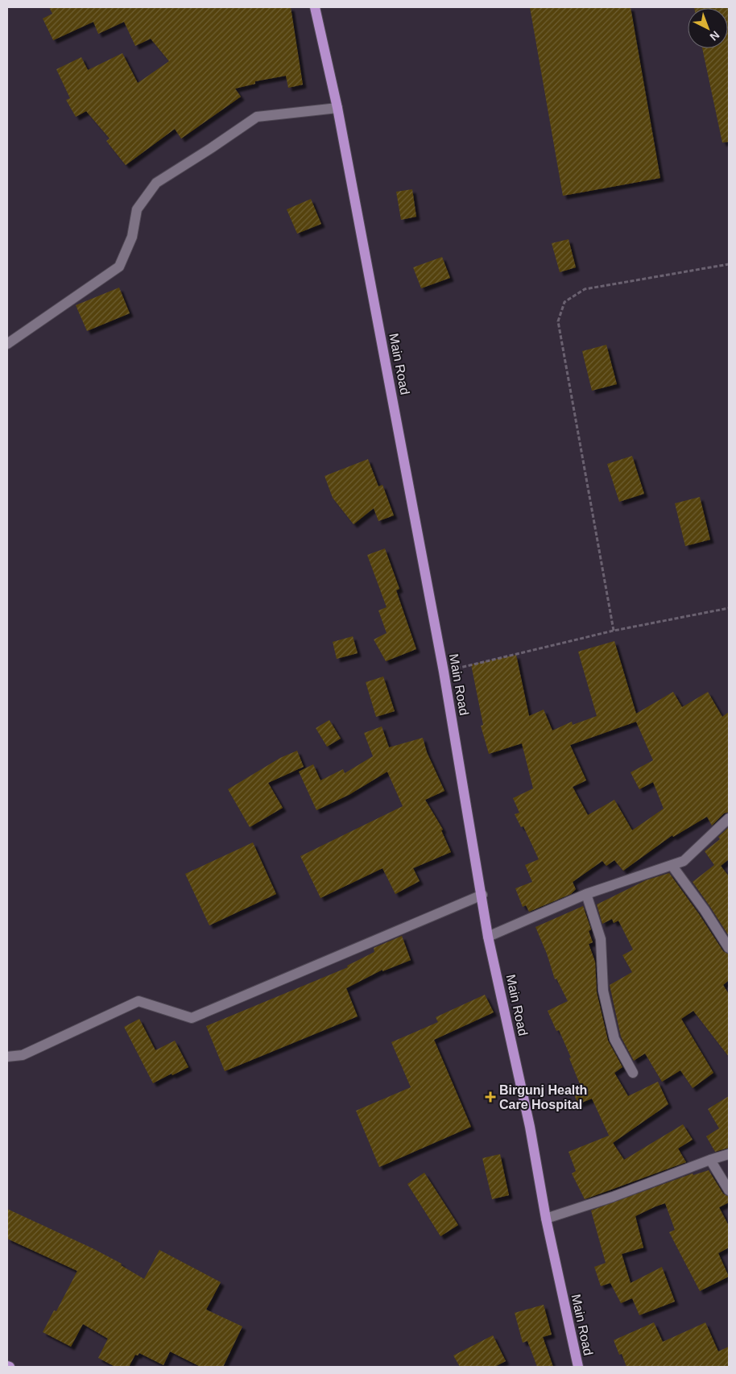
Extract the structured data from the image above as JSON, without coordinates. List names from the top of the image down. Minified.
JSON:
{"streets":{"main road":["Main Road"]},"places":{"health":["Birgunj Health Care Hospital"]},"north":"bottom right"}
